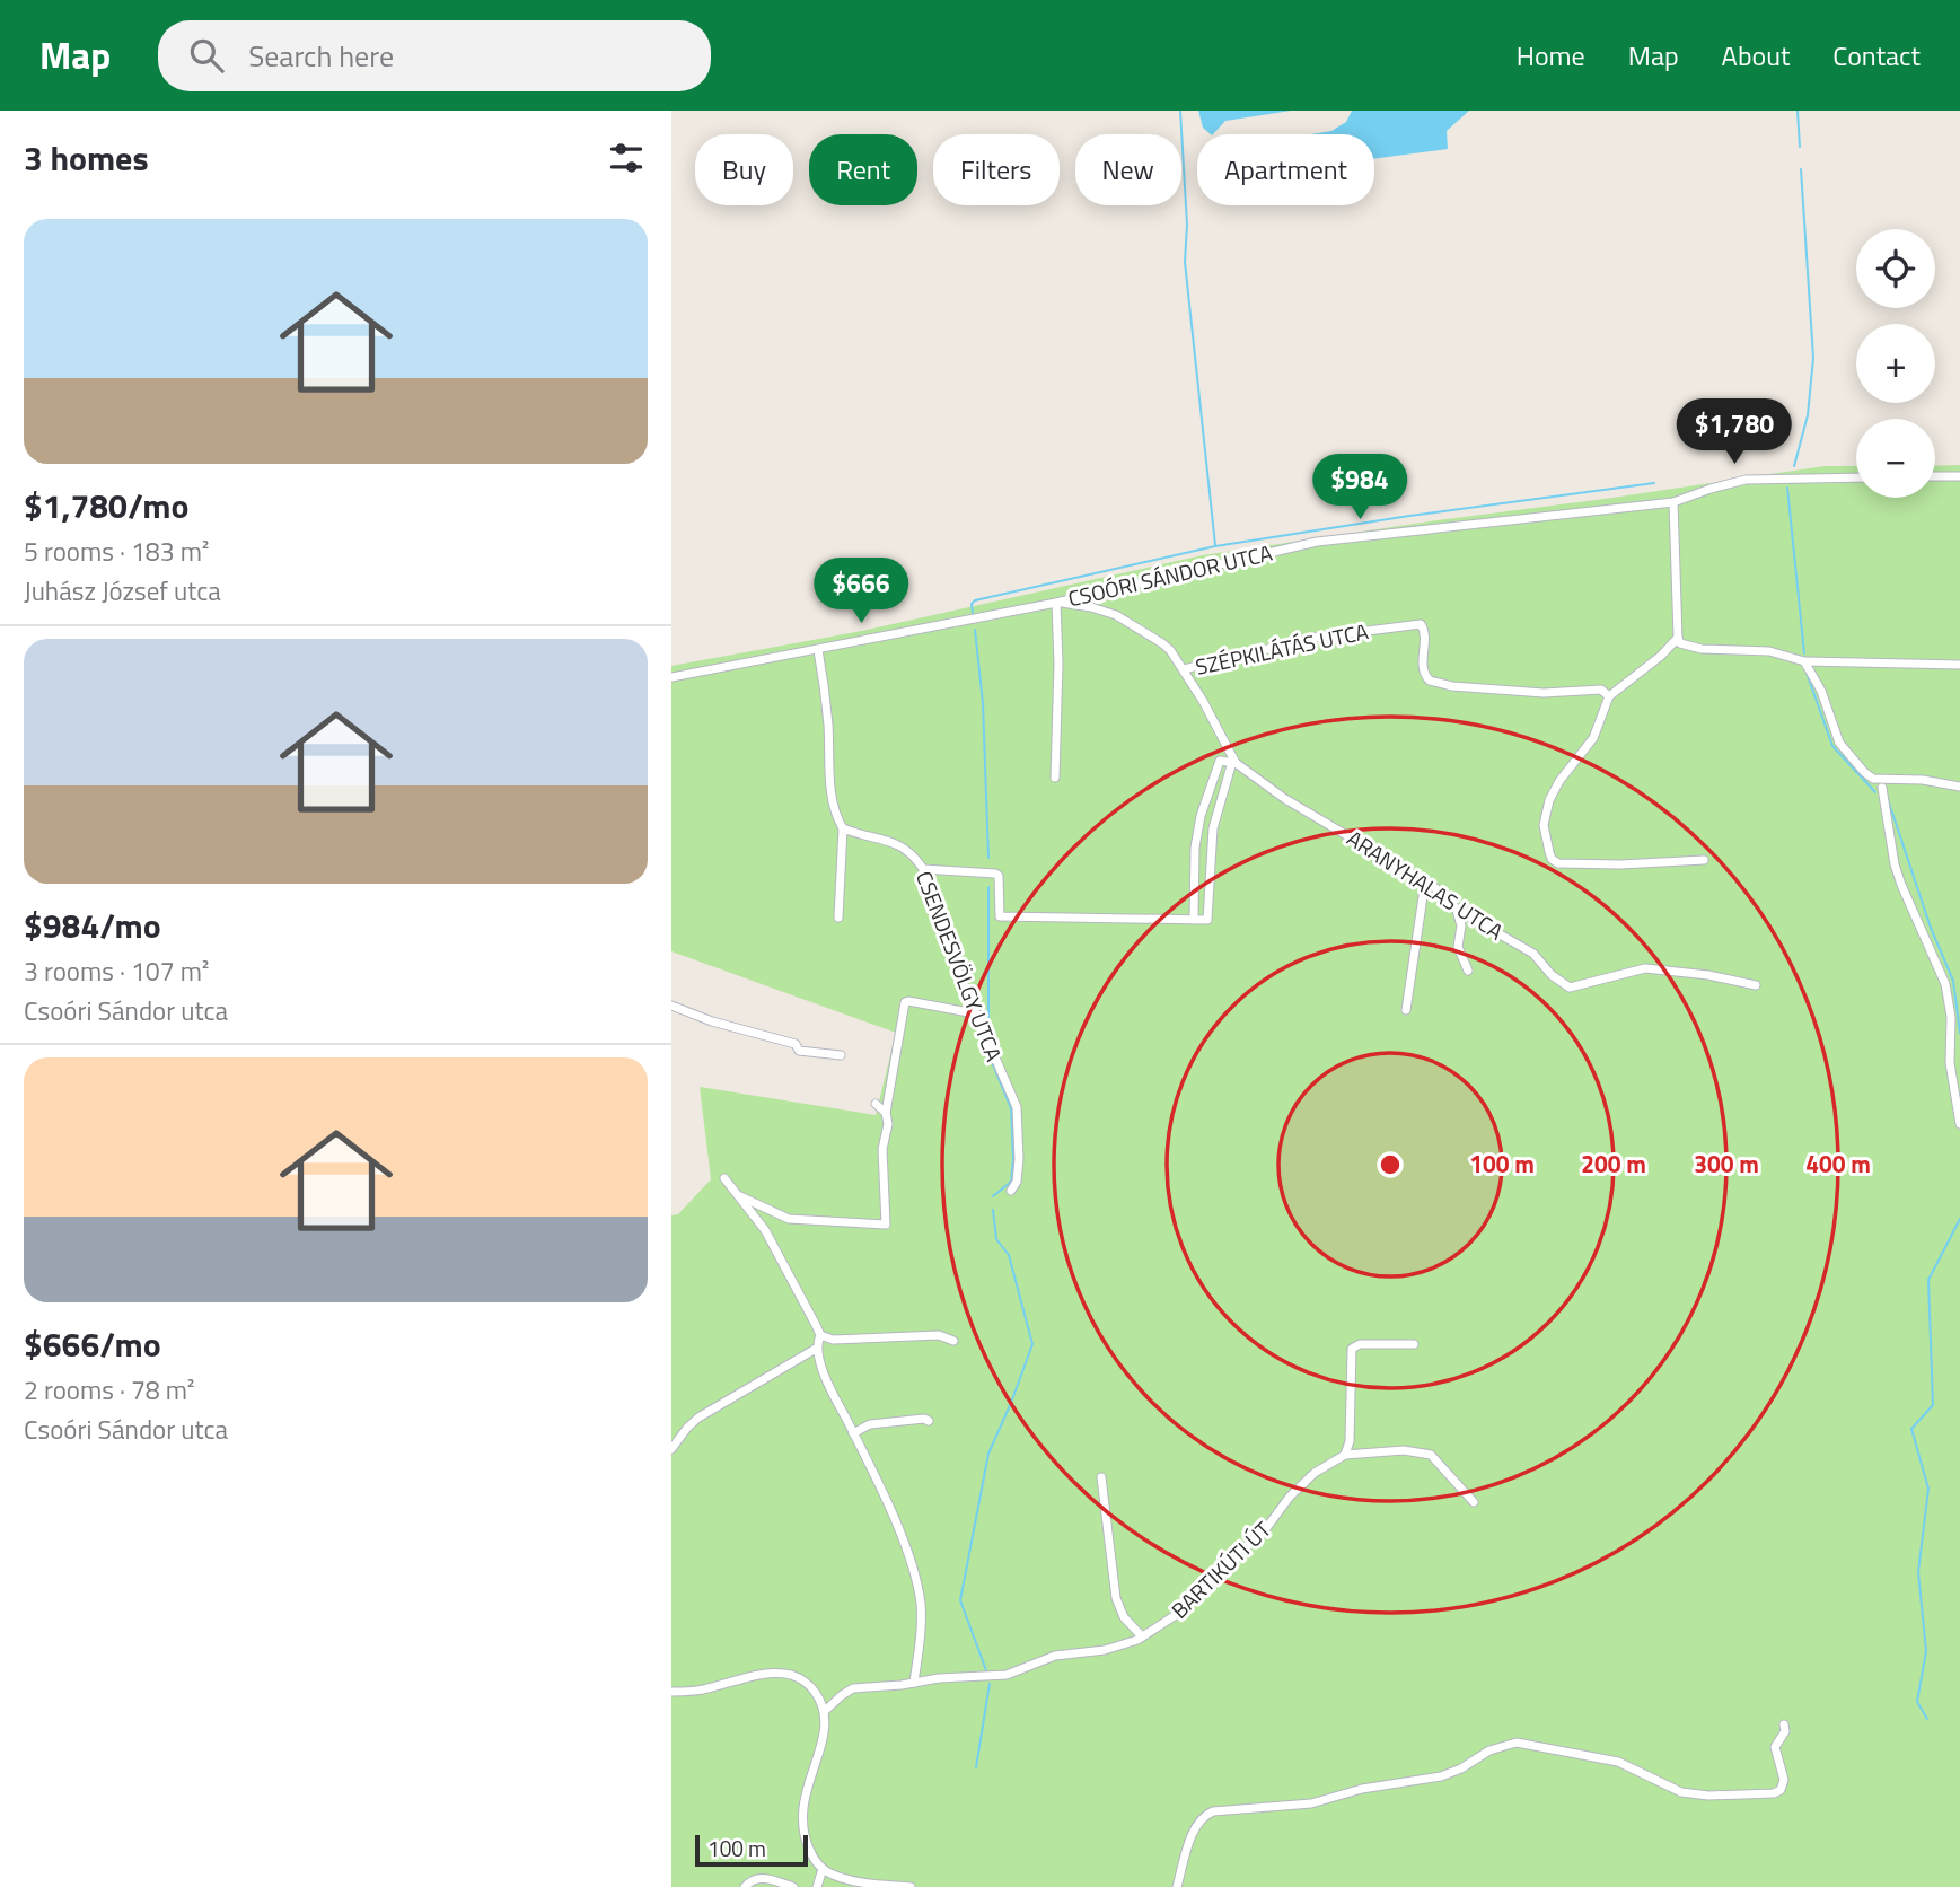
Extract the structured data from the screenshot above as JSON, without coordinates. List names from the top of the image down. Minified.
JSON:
{"streets":{"street":["CSOÓRI SÁNDOR UTCA","SZÉPKILÁTÁS UTCA","ARANYHALAS UTCA","CSENDESVÖLGY UTCA","BARTIKÚTI ÚT"]},"crossings":[["CSOÓRI SÁNDOR UTCA","ARANYHALAS UTCA"],["SZÉPKILÁTÁS UTCA","ARANYHALAS UTCA"]],"scale_bar":"100 m","page":{"header":"Map","search":"Search here","nav":["Home","Map","About","Contact"],"heading":"3 homes","chip":["Buy","Rent","Filters","New","Apartment"],"list":[{"name":"$1,780/mo","note":"5 rooms · 183 m² · Juhász József utca"},{"name":"$984/mo","note":"3 rooms · 107 m² · Csoóri Sándor utca"},{"name":"$666/mo","note":"2 rooms · 78 m² · Csoóri Sándor utca"}],"map_buttons":["+","−"],"price":["$1,780","$984","$666"],"scale":"100 m"},"rings":["100 m","200 m","300 m","400 m"]}
